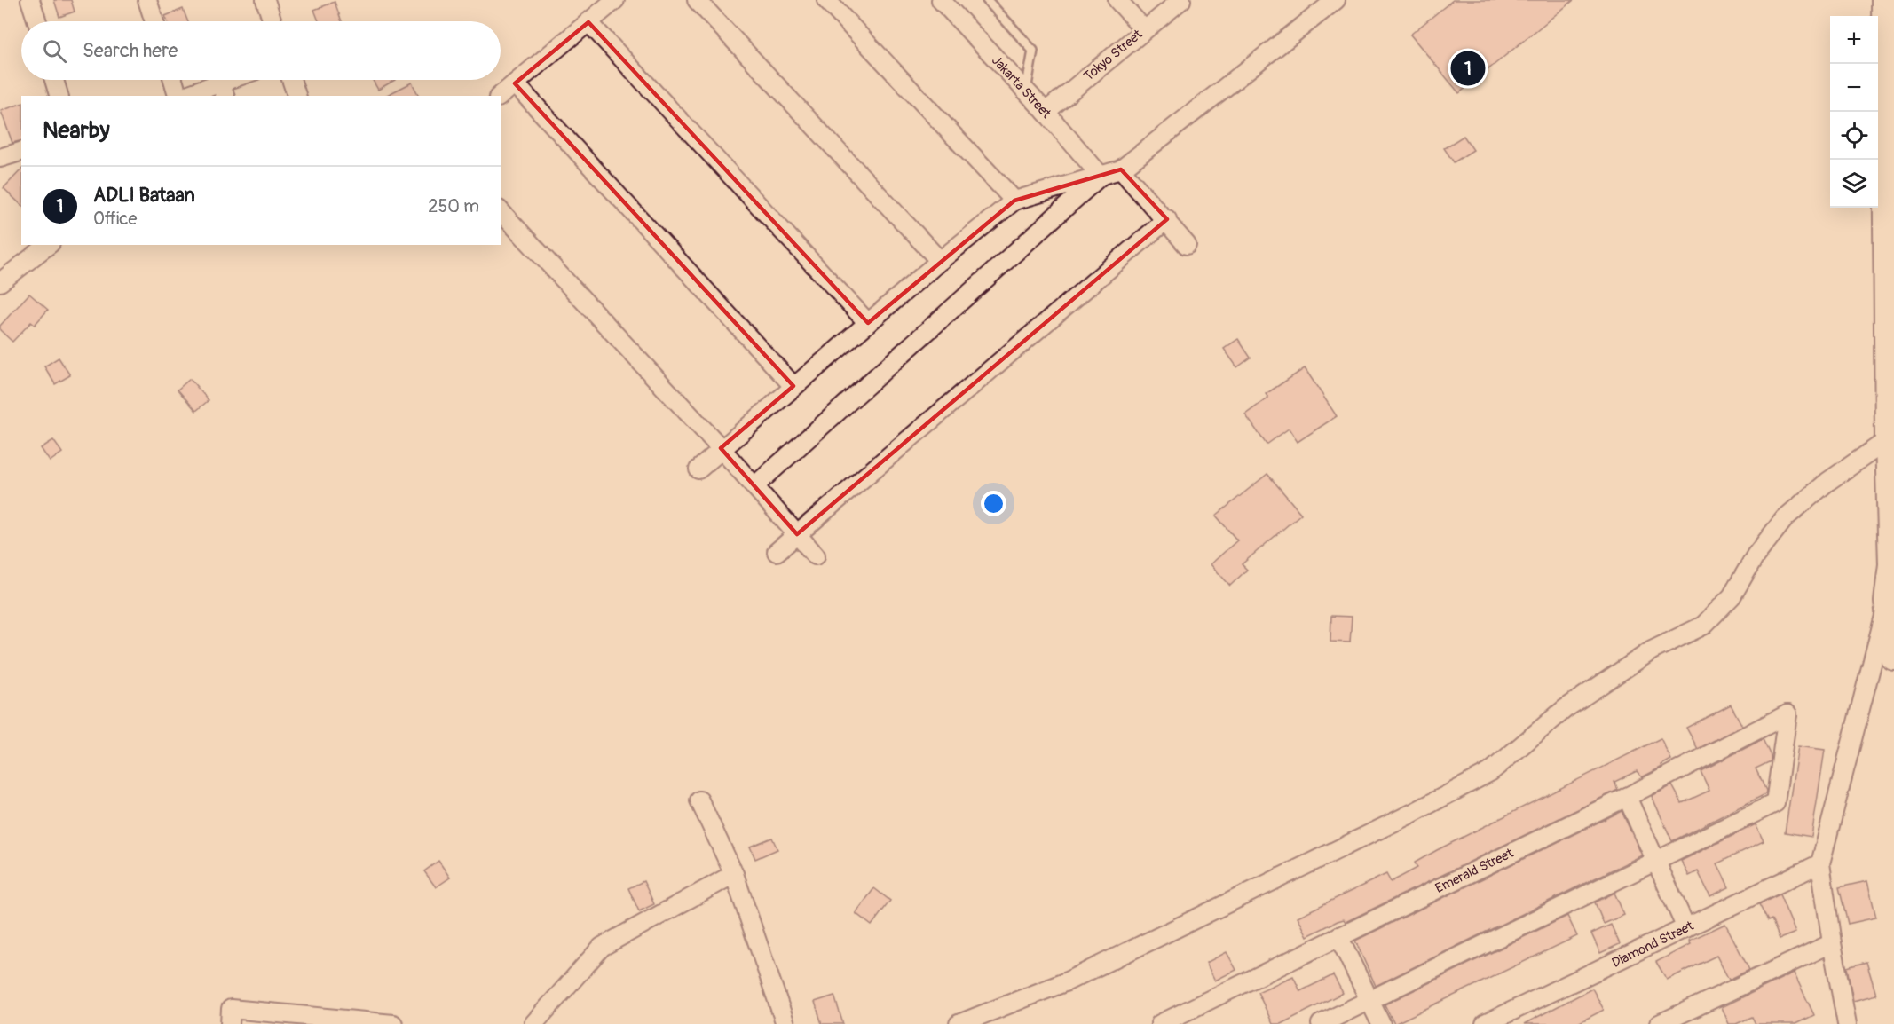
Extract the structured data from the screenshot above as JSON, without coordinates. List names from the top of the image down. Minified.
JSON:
{"streets":{"street":["Tokyo Street","Jakarta Street","Emerald Street","Diamond Street"]},"crossings":[["Tokyo Street","Jakarta Street"]],"page":{"map_buttons":["+","−"],"search":"Search here","pins":"1","heading":"Nearby","list":[{"mark":"1","name":"ADLI Bataan","note":"Office","value":"250 m"}]}}
